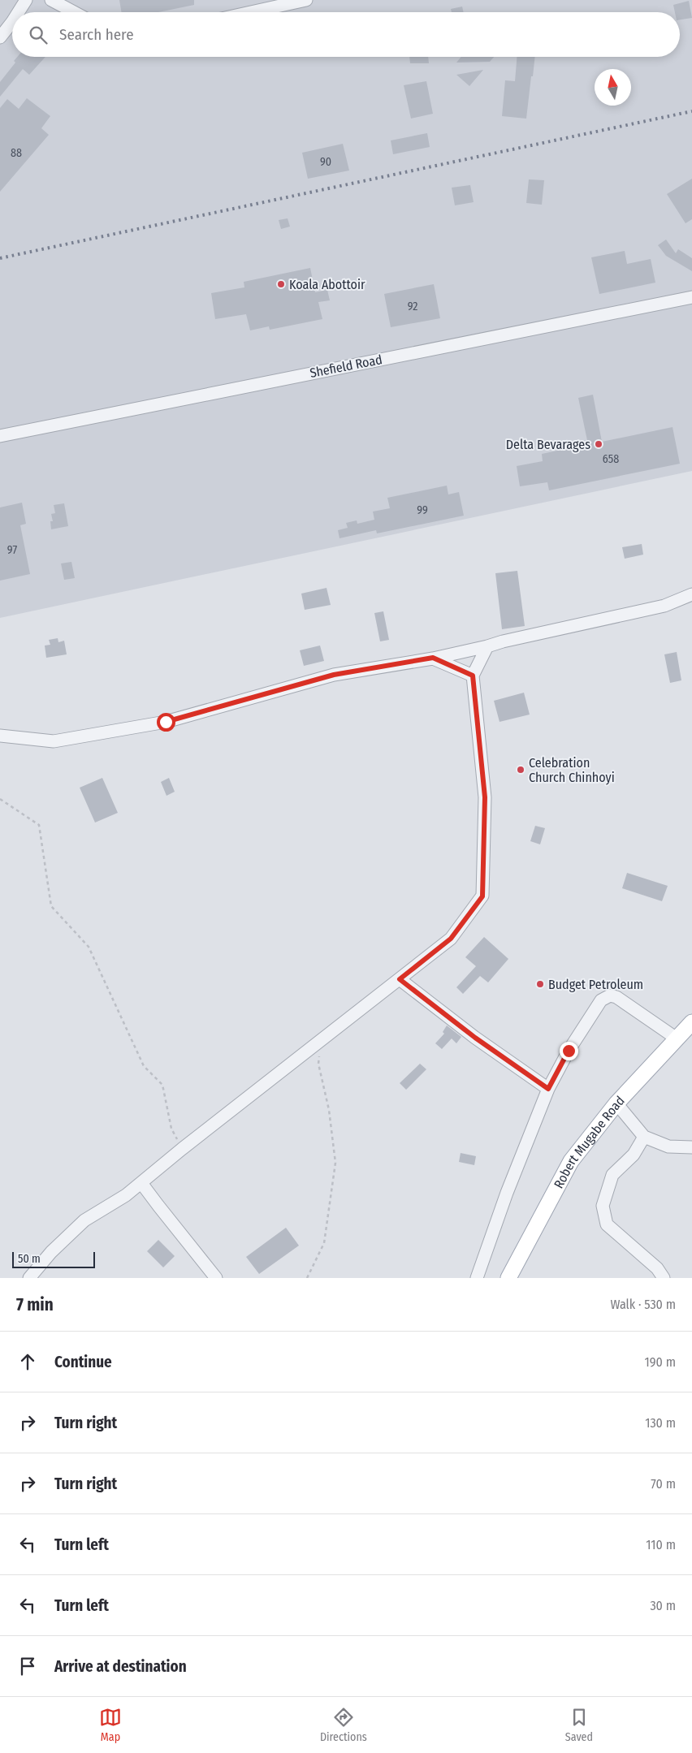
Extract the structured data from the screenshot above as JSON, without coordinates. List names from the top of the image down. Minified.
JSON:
{"streets":{"main road":["Robert Mugabe Road"],"street":["Shefield Road"]},"places":["Koala Abottoir","Delta Bevarages","Celebration Church Chinhoyi","Budget Petroleum"],"house_numbers":["88","90","92","658","99","97"],"scale_bar":"50 m","north":"top","page":{"search":"Search here","scale":"50 m","heading":["7 min","Walk · 530 m"],"list":[["Continue","190 m"],["Turn right","130 m"],["Turn right","70 m"],["Turn left","110 m"],["Turn left","30 m"],"Arrive at destination"],"nav":["Map","Directions","Saved"]}}
